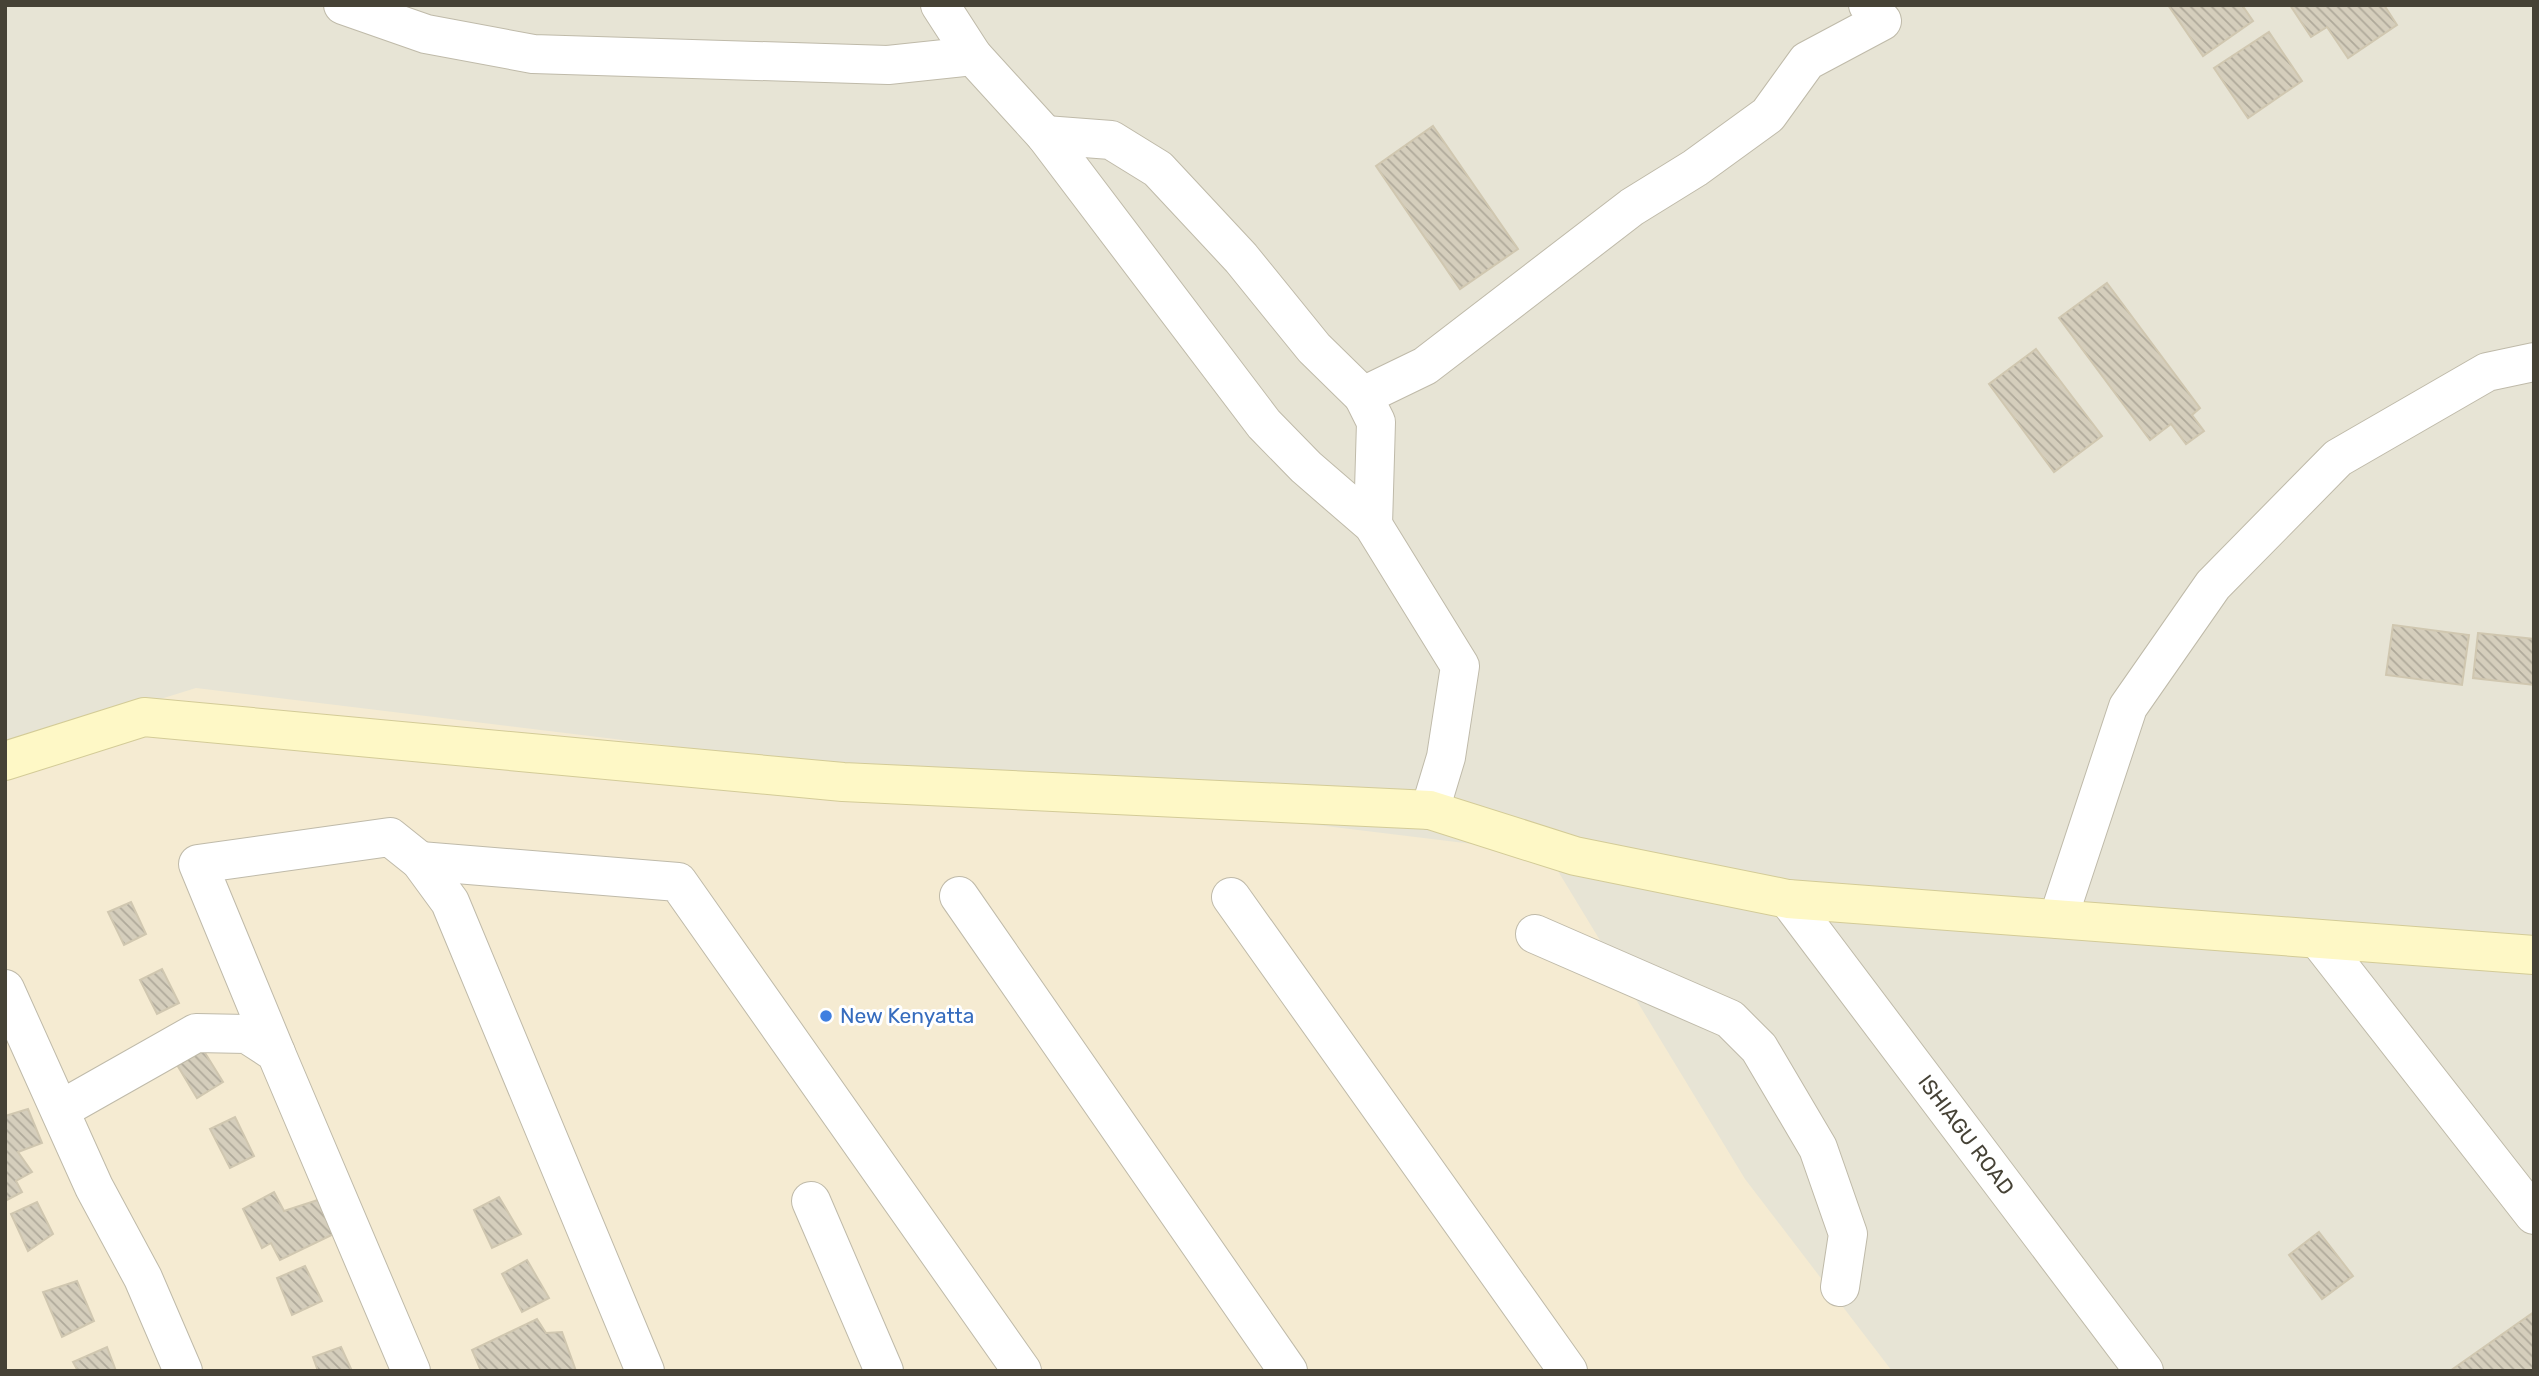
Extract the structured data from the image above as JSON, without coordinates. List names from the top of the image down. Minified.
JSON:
{"streets":{"street":["ISHIAGU ROAD"]},"places":["New Kenyatta"]}
